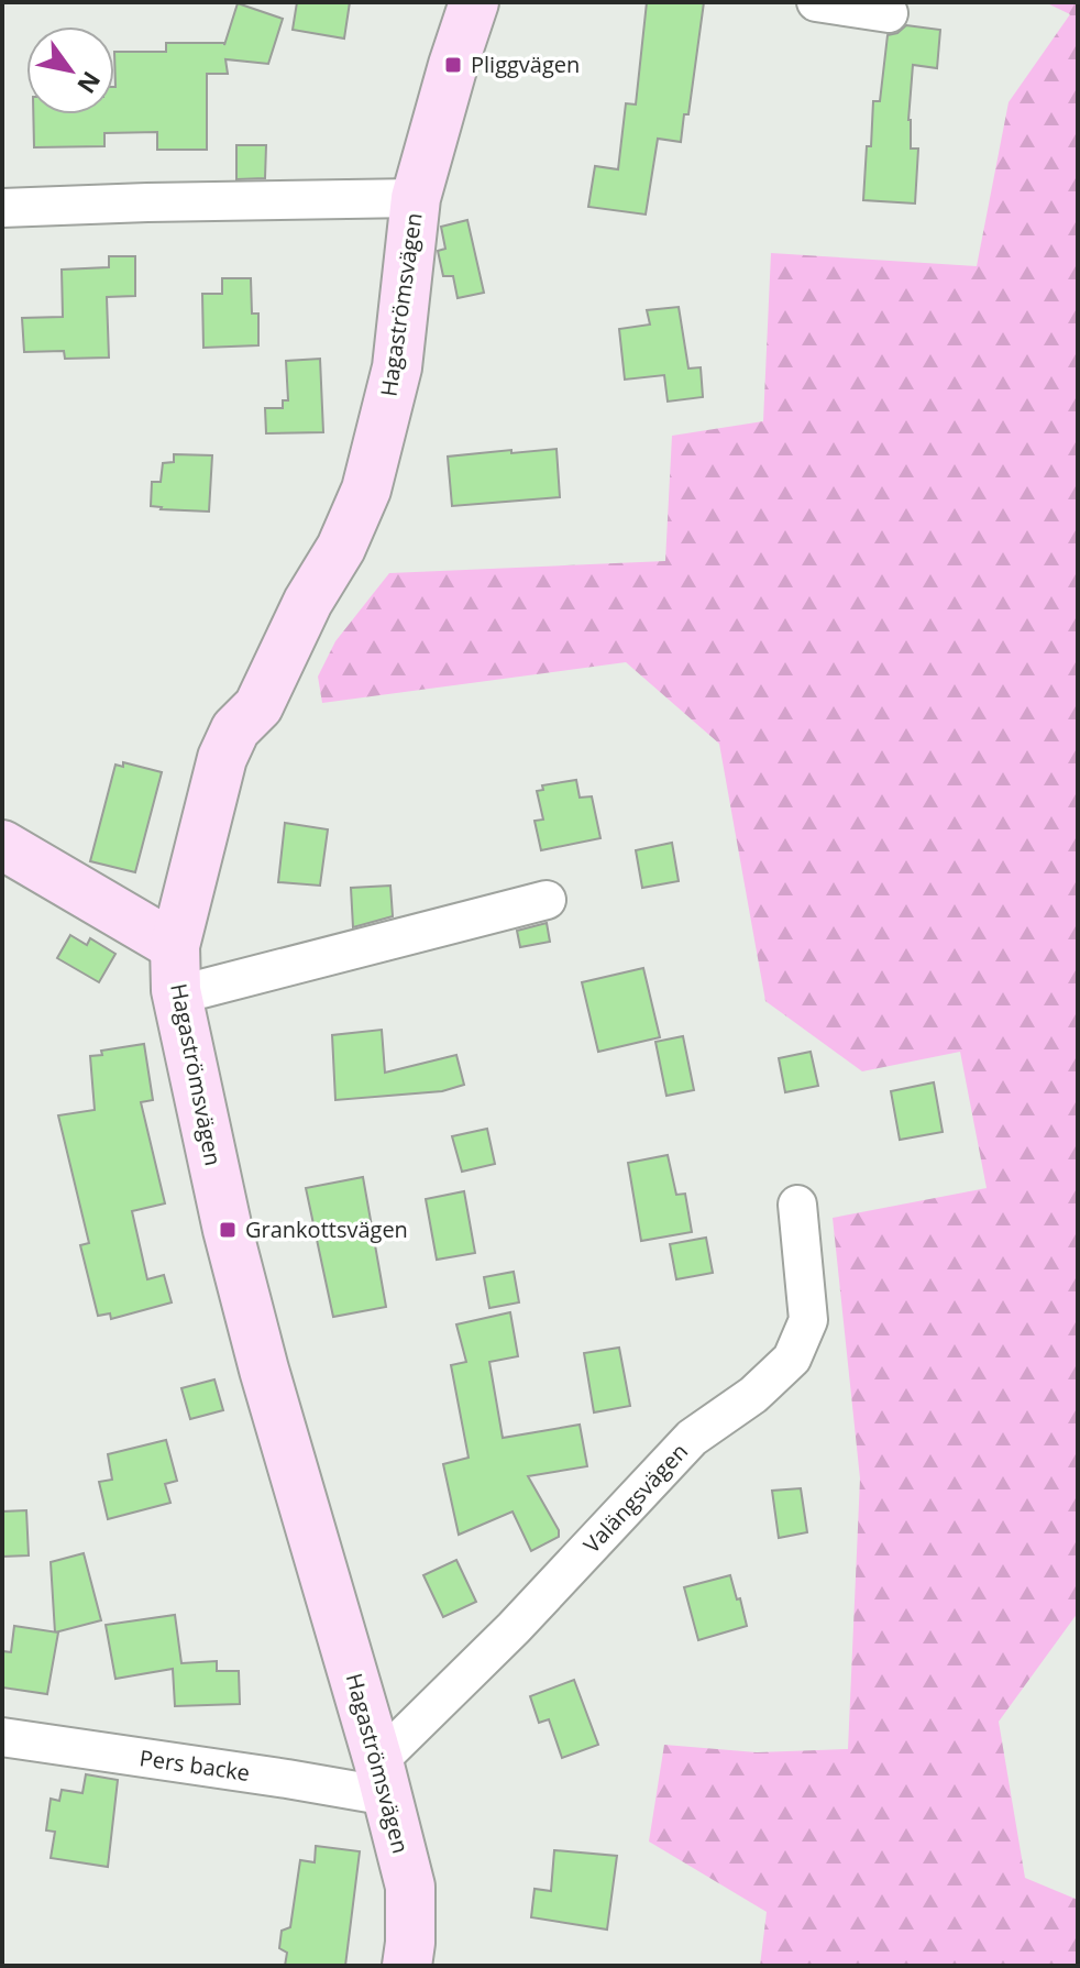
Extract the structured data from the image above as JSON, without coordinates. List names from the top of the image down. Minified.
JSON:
{"streets":{"street":["Hagaströmsvägen","Valängsvägen","Pers backe"]},"crossings":[["Hagaströmsvägen","Valängsvägen"],["Hagaströmsvägen","Pers backe"],["Valängsvägen","Pers backe"]],"places":{"transit":["Pliggvägen","Grankottsvägen"]},"north":"bottom right"}
